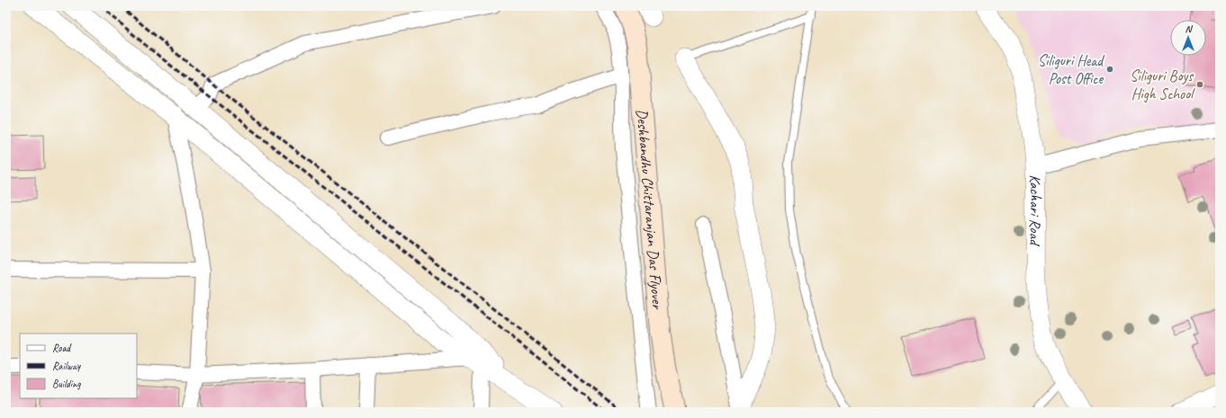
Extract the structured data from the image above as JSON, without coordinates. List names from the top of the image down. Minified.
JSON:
{"streets":{"main road":["Deshbandhu Chittaranjan Das Flyover"],"street":["Kachari Road"]},"places":["Siliguri Head Post Office","Siliguri Boys High School"],"legend":["Road","Railway","Building"],"north":"top"}
